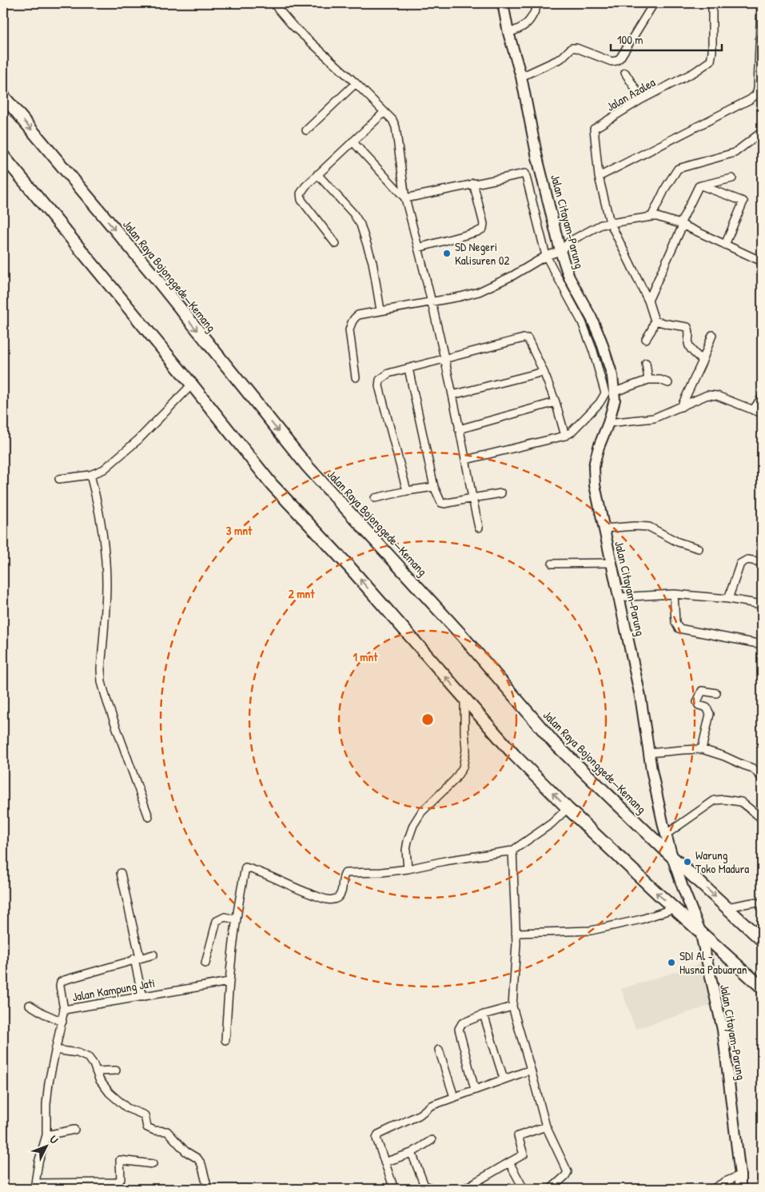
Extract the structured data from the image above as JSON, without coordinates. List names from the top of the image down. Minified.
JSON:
{"streets":{"highway":["Jalan Raya Bojonggede—Kemang"],"main road":["Jalan Citayam-Parung"],"street":["Jalan Azalea","Jalan Kampung Jati"]},"crossings":[["Jalan Citayam-Parung","Jalan Raya Bojonggede—Kemang"]],"places":["SD Negeri Kalisuren 02","Warung Toko Madura","SDI Al - Husna Pabuaran"],"scale_bar":"100 m","north":"top right","rings":["3 mnt","2 mnt","1 mnt"]}
